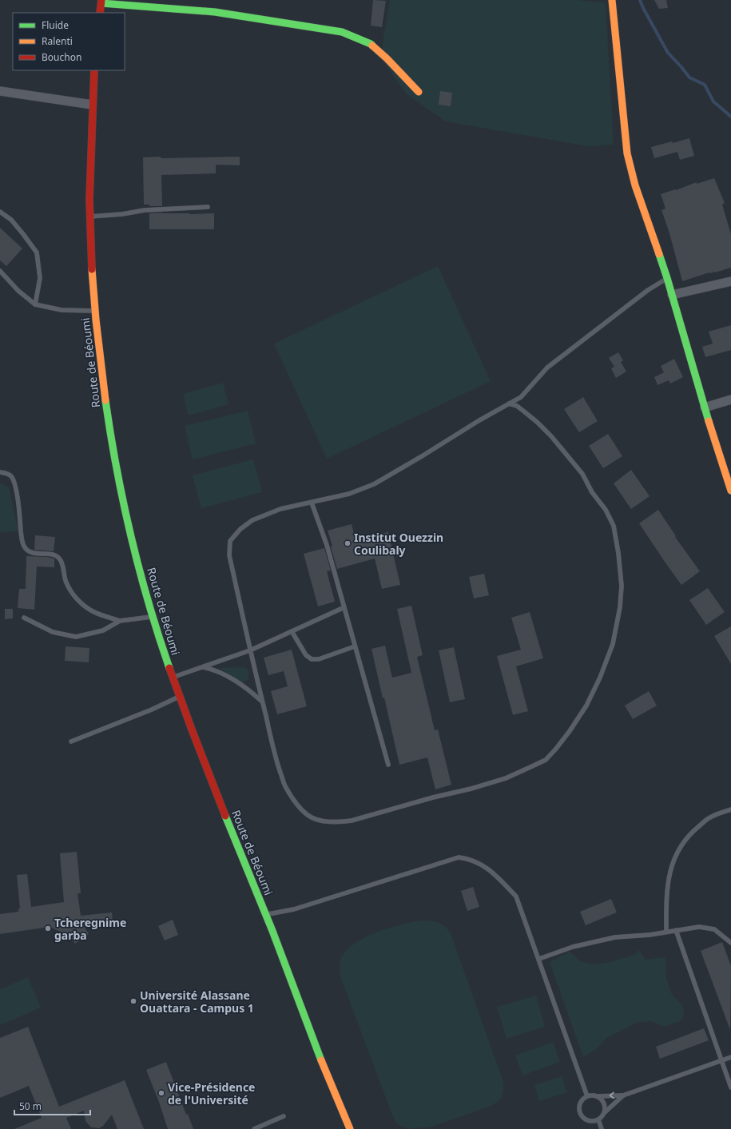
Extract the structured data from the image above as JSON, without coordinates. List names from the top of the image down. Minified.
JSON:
{"streets":{"main road":["Route de Béoumi"]},"places":["Institut Ouezzin Coulibaly","Tcheregnime garba","Université Alassane Ouattara - Campus 1","Vice-Présidence de l'Université"],"legend":["Fluide","Ralenti","Bouchon"],"scale_bar":"50 m"}
